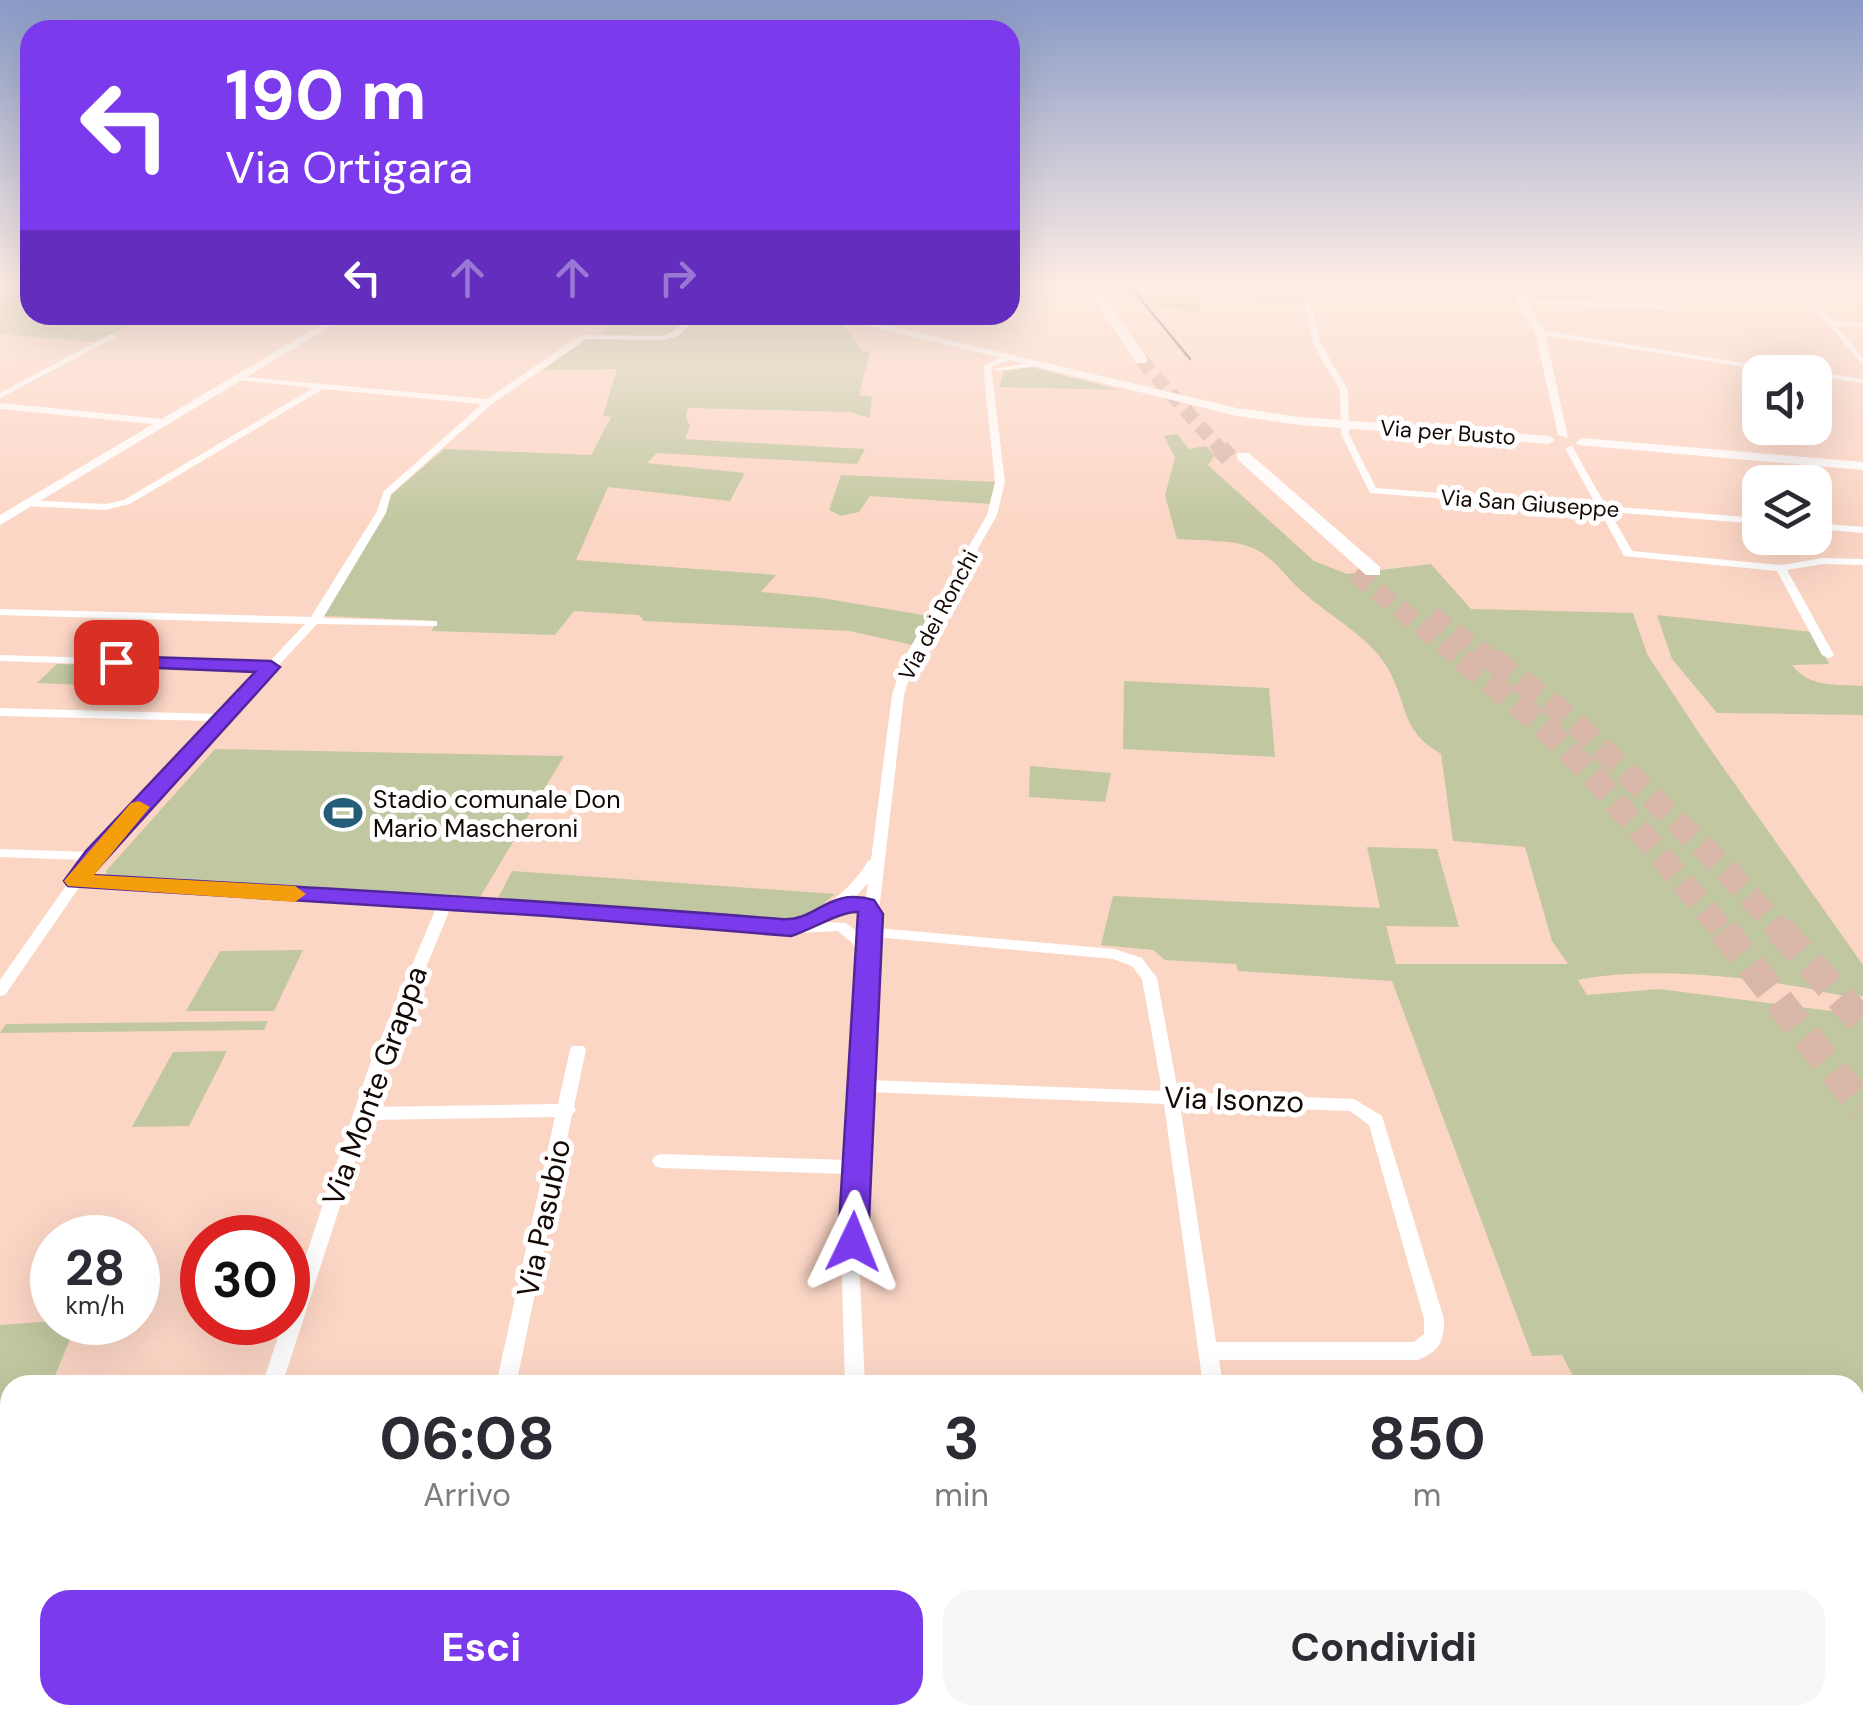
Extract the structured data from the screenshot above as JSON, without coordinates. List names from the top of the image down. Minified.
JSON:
{"streets":{"main road":["Via per Busto"],"street":["Via San Giuseppe","Via dei Ronchi","Via Monte Grappa","Via Isonzo","Via Pasubio"]},"crossings":[["Via per Busto","Via San Giuseppe"],["Via dei Ronchi","Via Isonzo"]],"places":{"sports":["Stadio comunale Don Mario Mascheroni"]},"page":{"turn":["190 m","Via Ortigara"],"speed":"28 km/h","limit":"30","eta":["06:08","Arrivo","3","min","850","m"],"buttons":["Esci","Condividi"]}}
